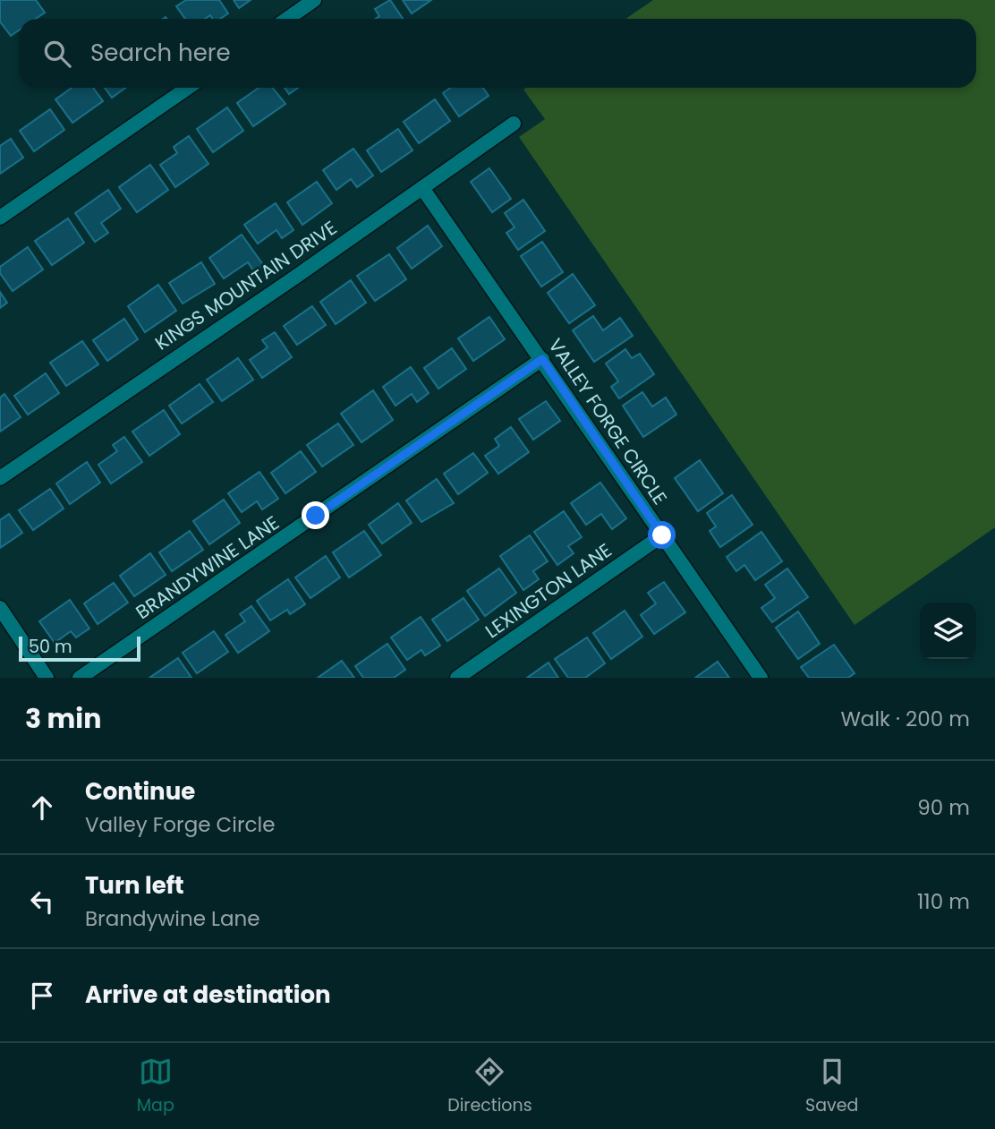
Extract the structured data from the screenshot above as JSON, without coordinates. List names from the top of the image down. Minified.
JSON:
{"streets":{"street":["KINGS MOUNTAIN DRIVE","VALLEY FORGE CIRCLE","BRANDYWINE LANE","LEXINGTON LANE"]},"crossings":[["KINGS MOUNTAIN DRIVE","VALLEY FORGE CIRCLE"],["VALLEY FORGE CIRCLE","BRANDYWINE LANE"],["VALLEY FORGE CIRCLE","LEXINGTON LANE"]],"scale_bar":"50 m","page":{"search":"Search here","scale":"50 m","heading":["3 min","Walk · 200 m"],"list":[["Continue","Valley Forge Circle","90 m"],["Turn left","Brandywine Lane","110 m"],"Arrive at destination"],"nav":["Map","Directions","Saved"]}}
